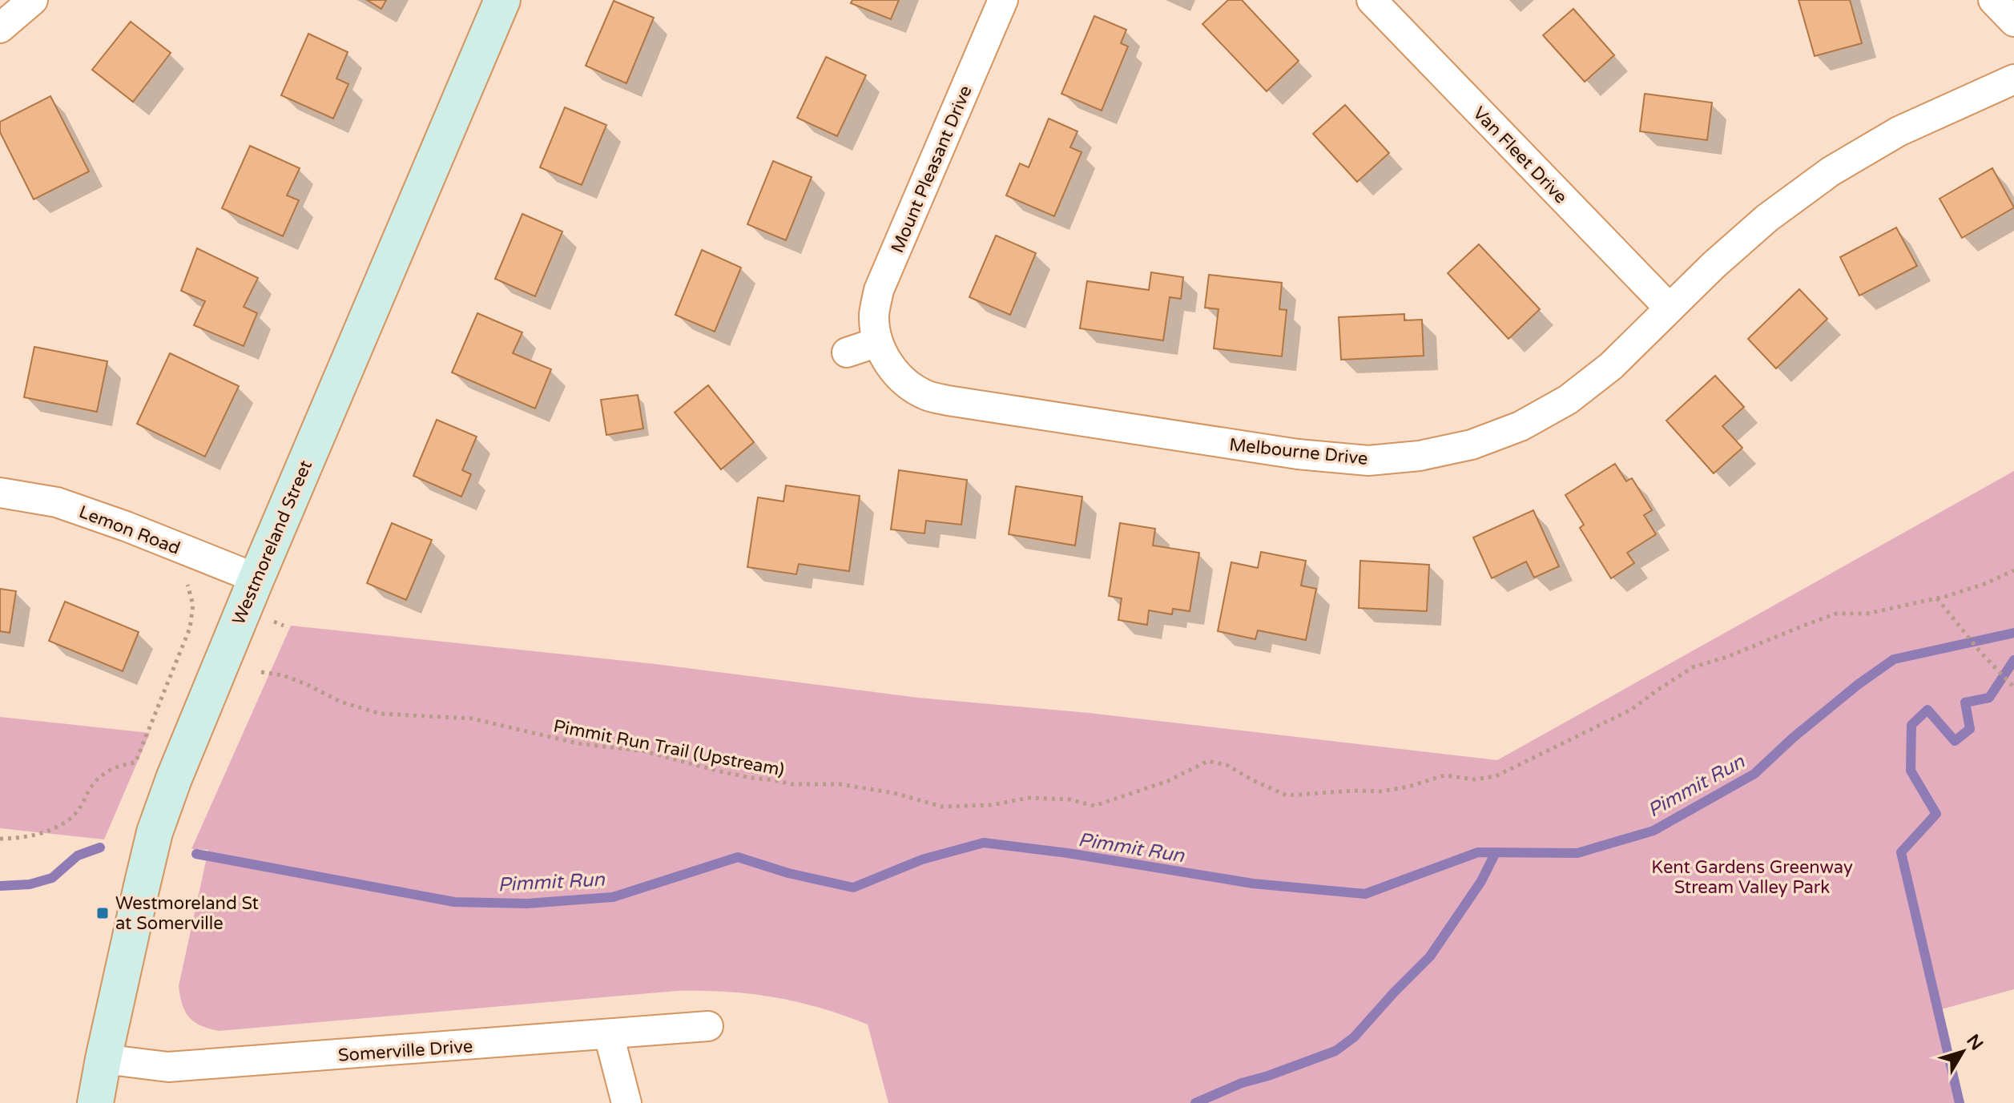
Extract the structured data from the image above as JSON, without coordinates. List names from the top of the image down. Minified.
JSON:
{"streets":{"main road":["Westmoreland Street"],"street":["Van Fleet Drive","Mount Pleasant Drive","Melbourne Drive","Lemon Road","Somerville Drive"],"path":["Pimmit Run Trail (Upstream)"]},"crossings":[["Van Fleet Drive","Melbourne Drive"],["Mount Pleasant Drive","Melbourne Drive"],["Lemon Road","Westmoreland Street"],["Westmoreland Street","Somerville Drive"]],"water":["Pimmit Run"],"parks":["Kent Gardens Greenway Stream Valley Park"],"places":{"transit":["Westmoreland St at Somerville"]},"north":"top right"}
